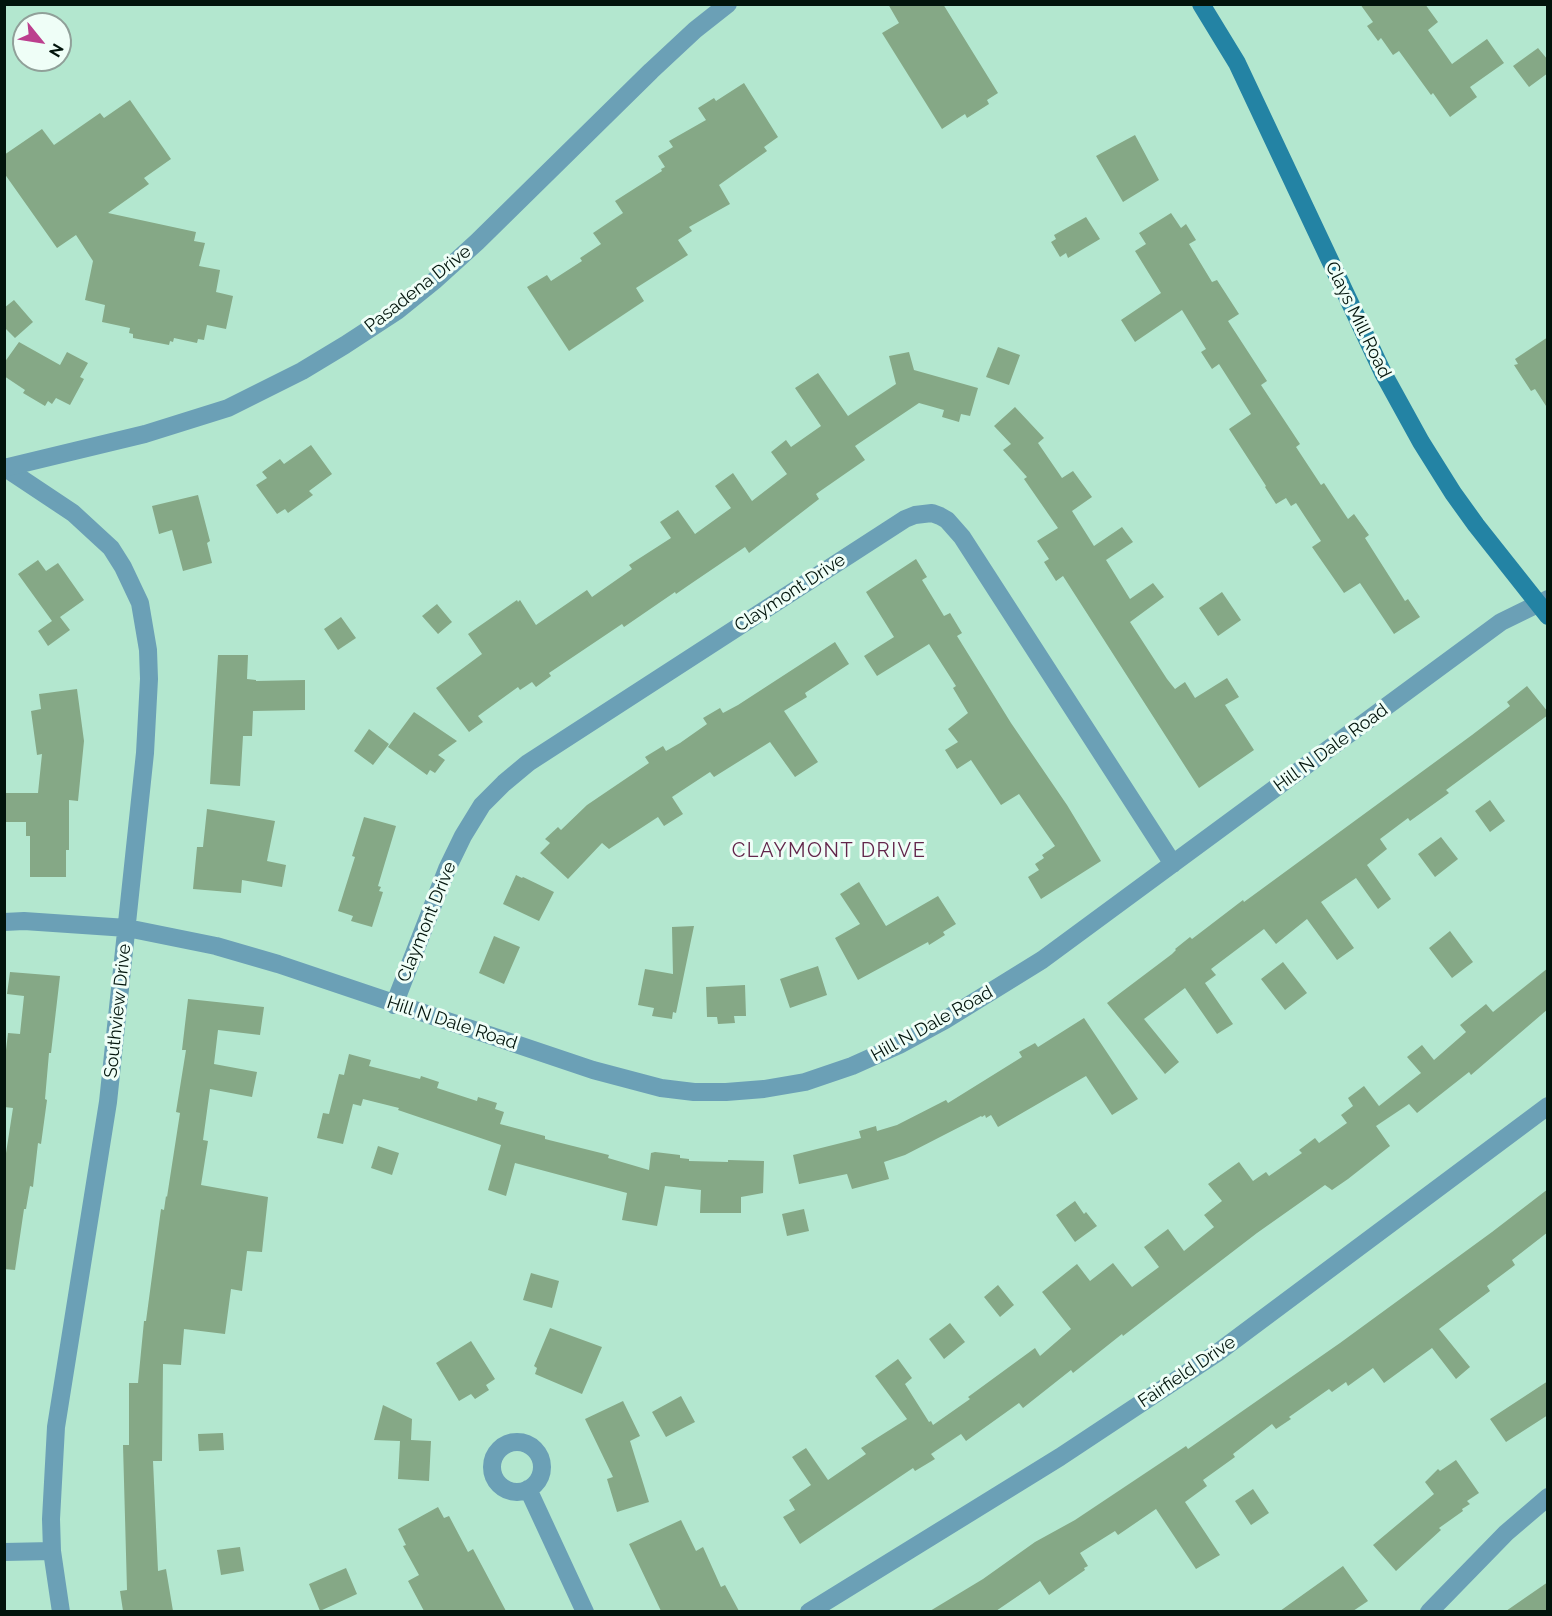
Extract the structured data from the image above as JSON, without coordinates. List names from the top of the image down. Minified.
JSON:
{"streets":{"main road":["Clays Mill Road"],"street":["Pasadena Drive","Claymont Drive","Hill N Dale Road","Southview Drive","Fairfield Drive"]},"crossings":[["Pasadena Drive","Southview Drive"],["Clays Mill Road","Hill N Dale Road"],["Claymont Drive","Hill N Dale Road"],["Hill N Dale Road","Southview Drive"]],"districts":["CLAYMONT DRIVE"],"north":"bottom right"}
